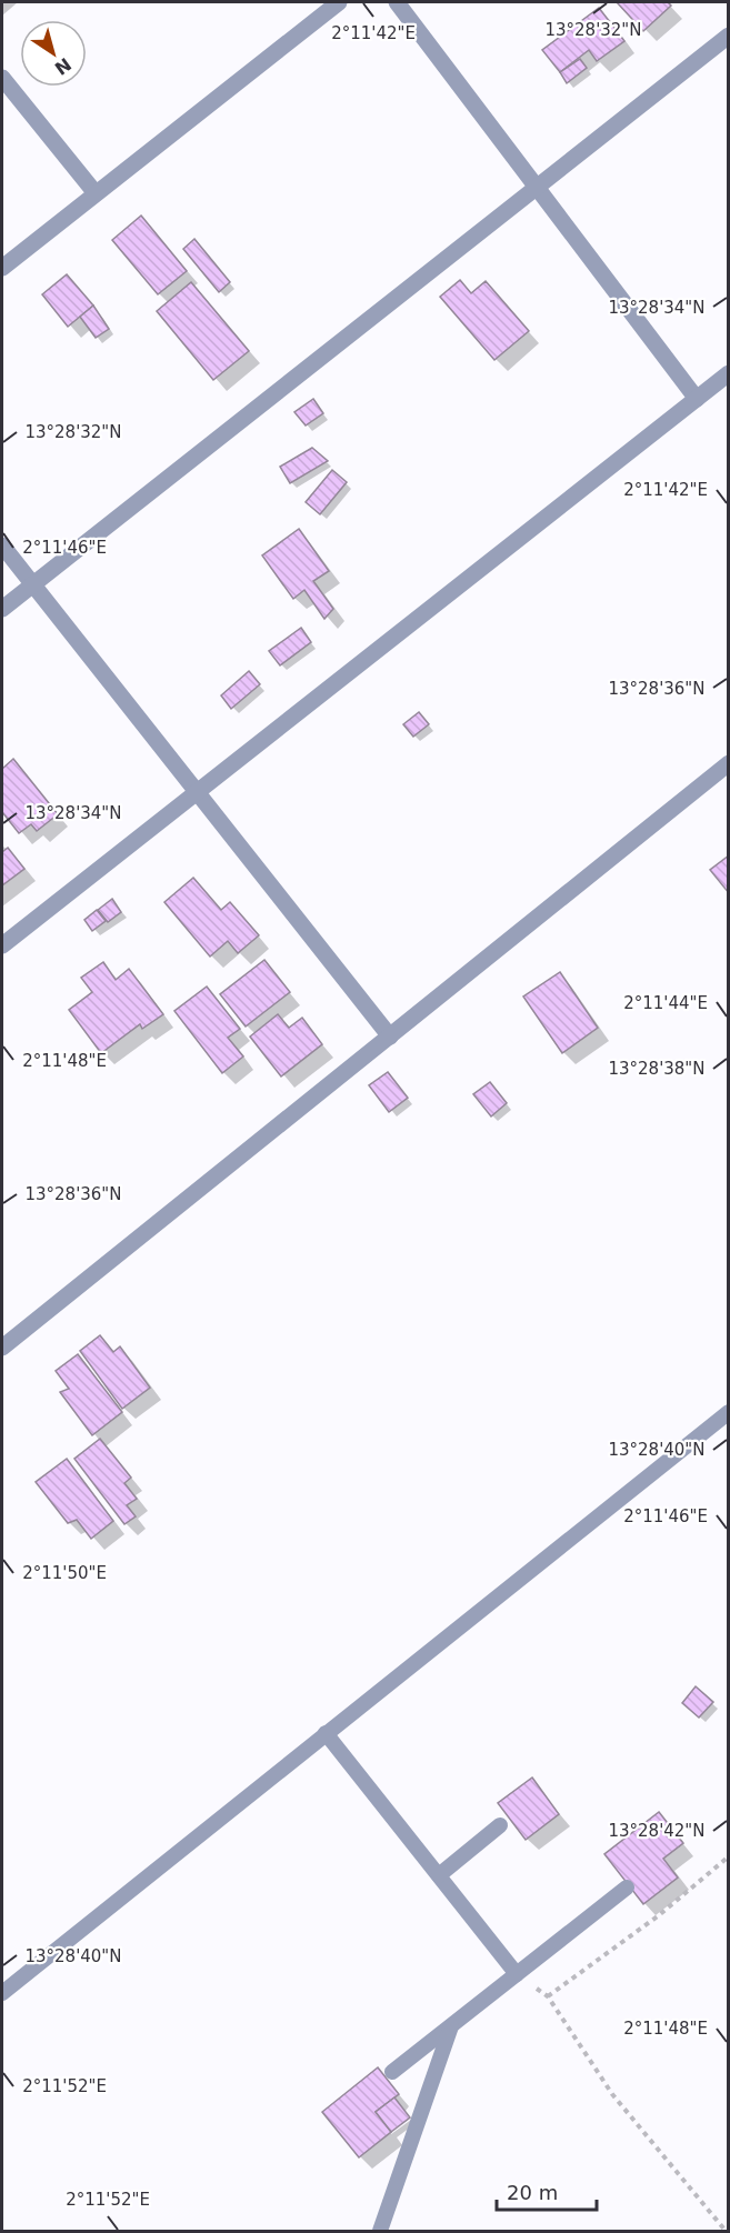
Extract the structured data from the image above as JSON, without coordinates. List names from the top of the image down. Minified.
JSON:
{"scale_bar":"20 m","north":"bottom right","coordinates":["13°28'32\"N","2°11'42\"E","13°28'34\"N","2°11'46\"E","13°28'36\"N","2°11'44\"E","2°11'48\"E","13°28'38\"N","13°28'40\"N","2°11'50\"E","13°28'42\"N","2°11'52\"E"]}
